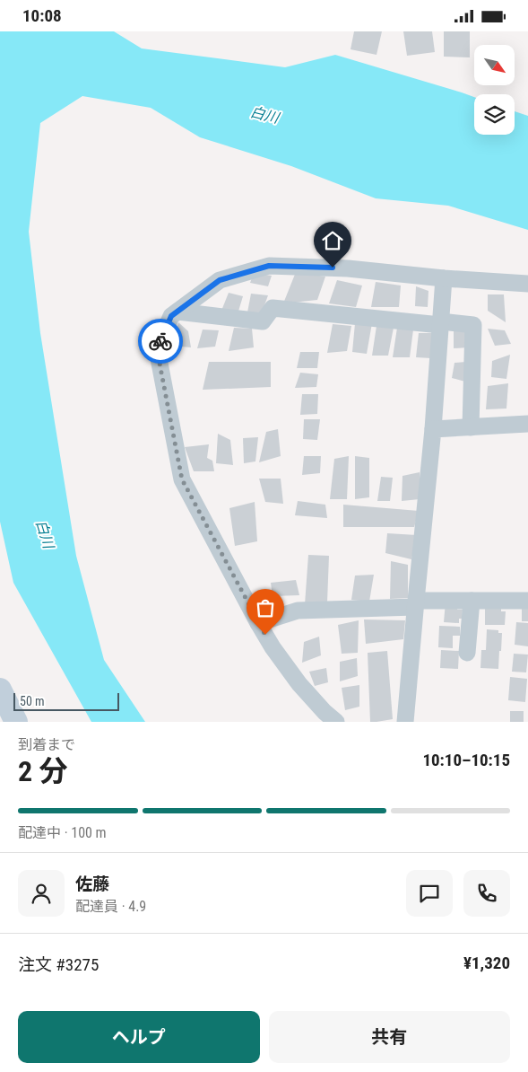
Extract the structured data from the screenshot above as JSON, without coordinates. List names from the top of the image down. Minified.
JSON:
{"water":["白川"],"scale_bar":"50 m","north":"bottom right","page":{"status":"10:08","scale":"50 m","heading":["2 分","到着まで","10:10–10:15"],"panel":["佐藤","配達員 · 4.9","注文 #3275","¥1,320"],"bar":"配達中 · 100 m","buttons":["ヘルプ","共有"]}}
